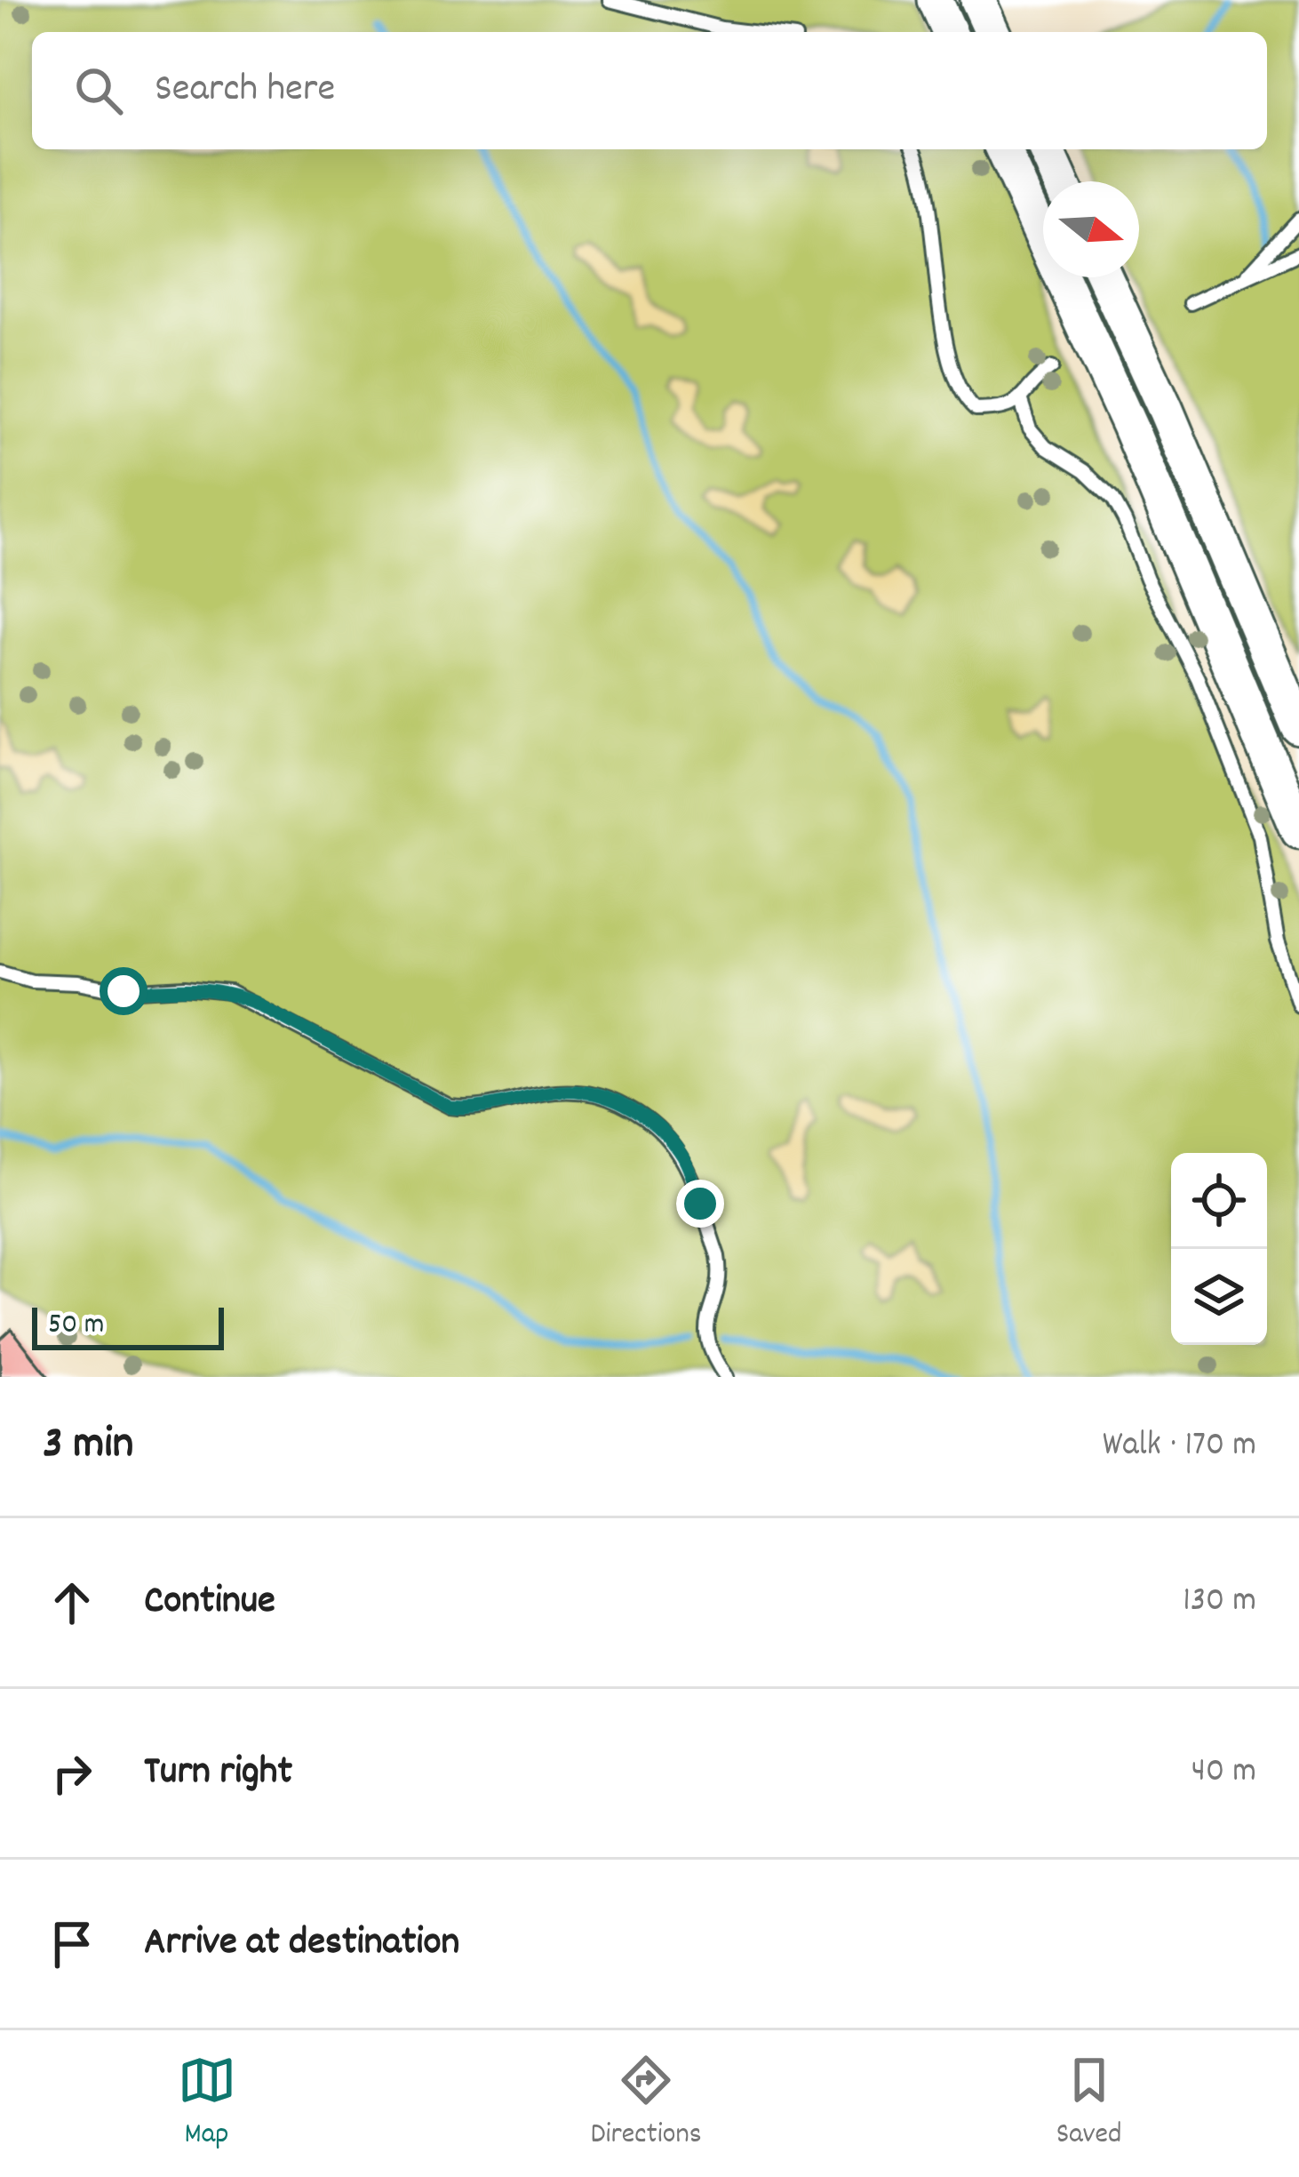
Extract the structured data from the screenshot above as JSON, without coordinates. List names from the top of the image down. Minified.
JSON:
{"scale_bar":"50 m","north":"right","page":{"search":"Search here","scale":"50 m","heading":["3 min","Walk · 170 m"],"list":[["Continue","130 m"],["Turn right","40 m"],"Arrive at destination"],"nav":["Map","Directions","Saved"]}}
